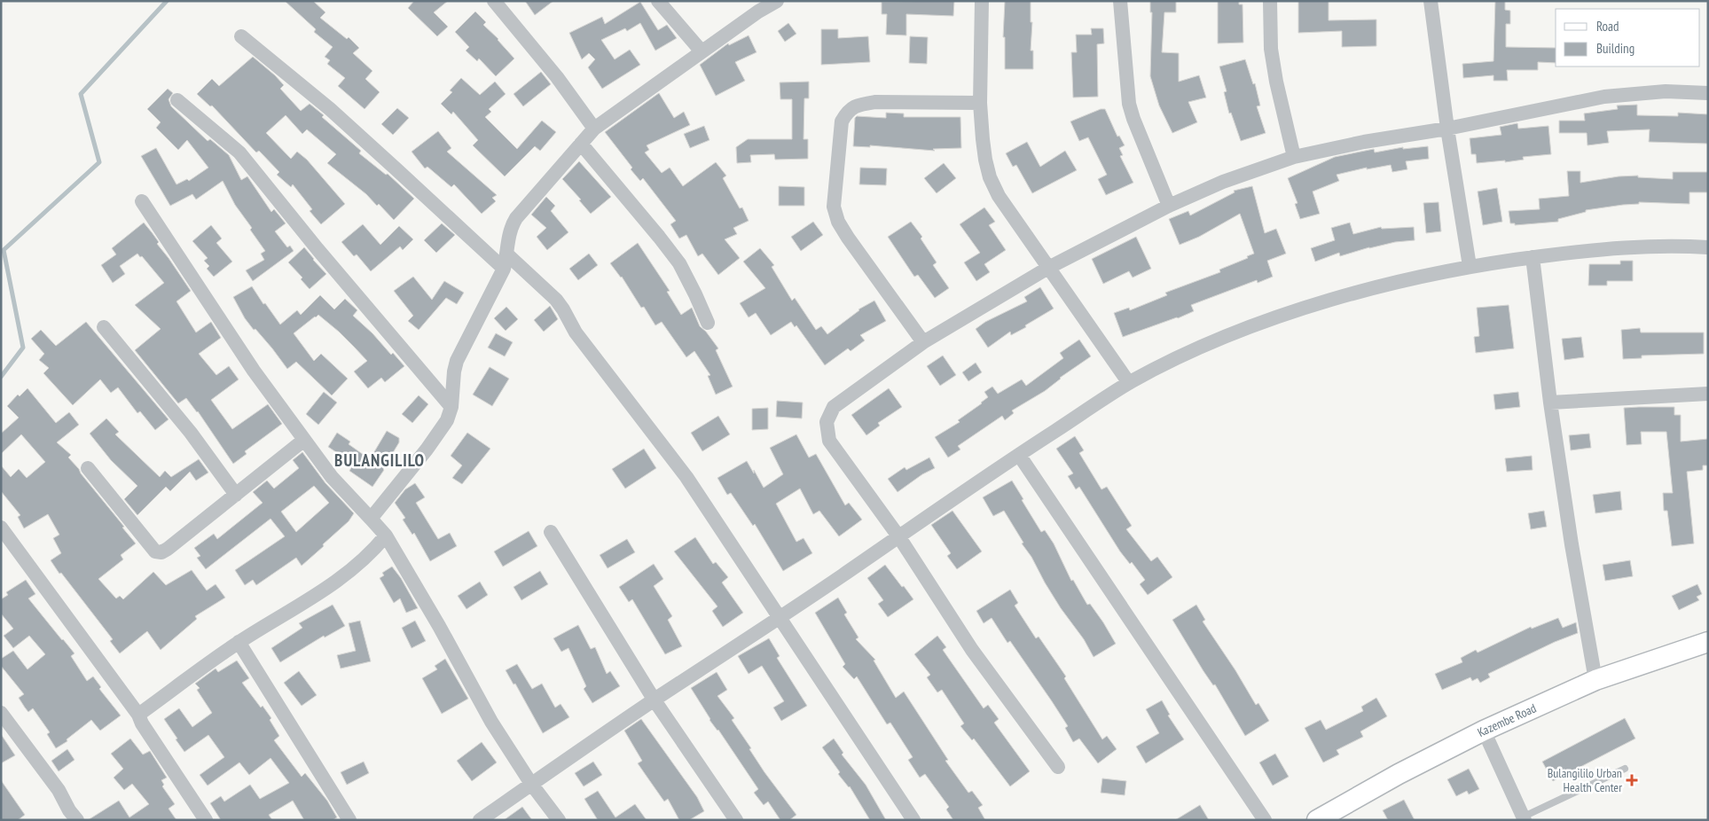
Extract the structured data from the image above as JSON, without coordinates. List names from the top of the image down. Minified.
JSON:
{"streets":{"main road":["Kazembe Road"]},"districts":["BULANGILILO"],"places":{"health":["Bulangililo Urban Health Center"]},"legend":["Road","Building"]}
